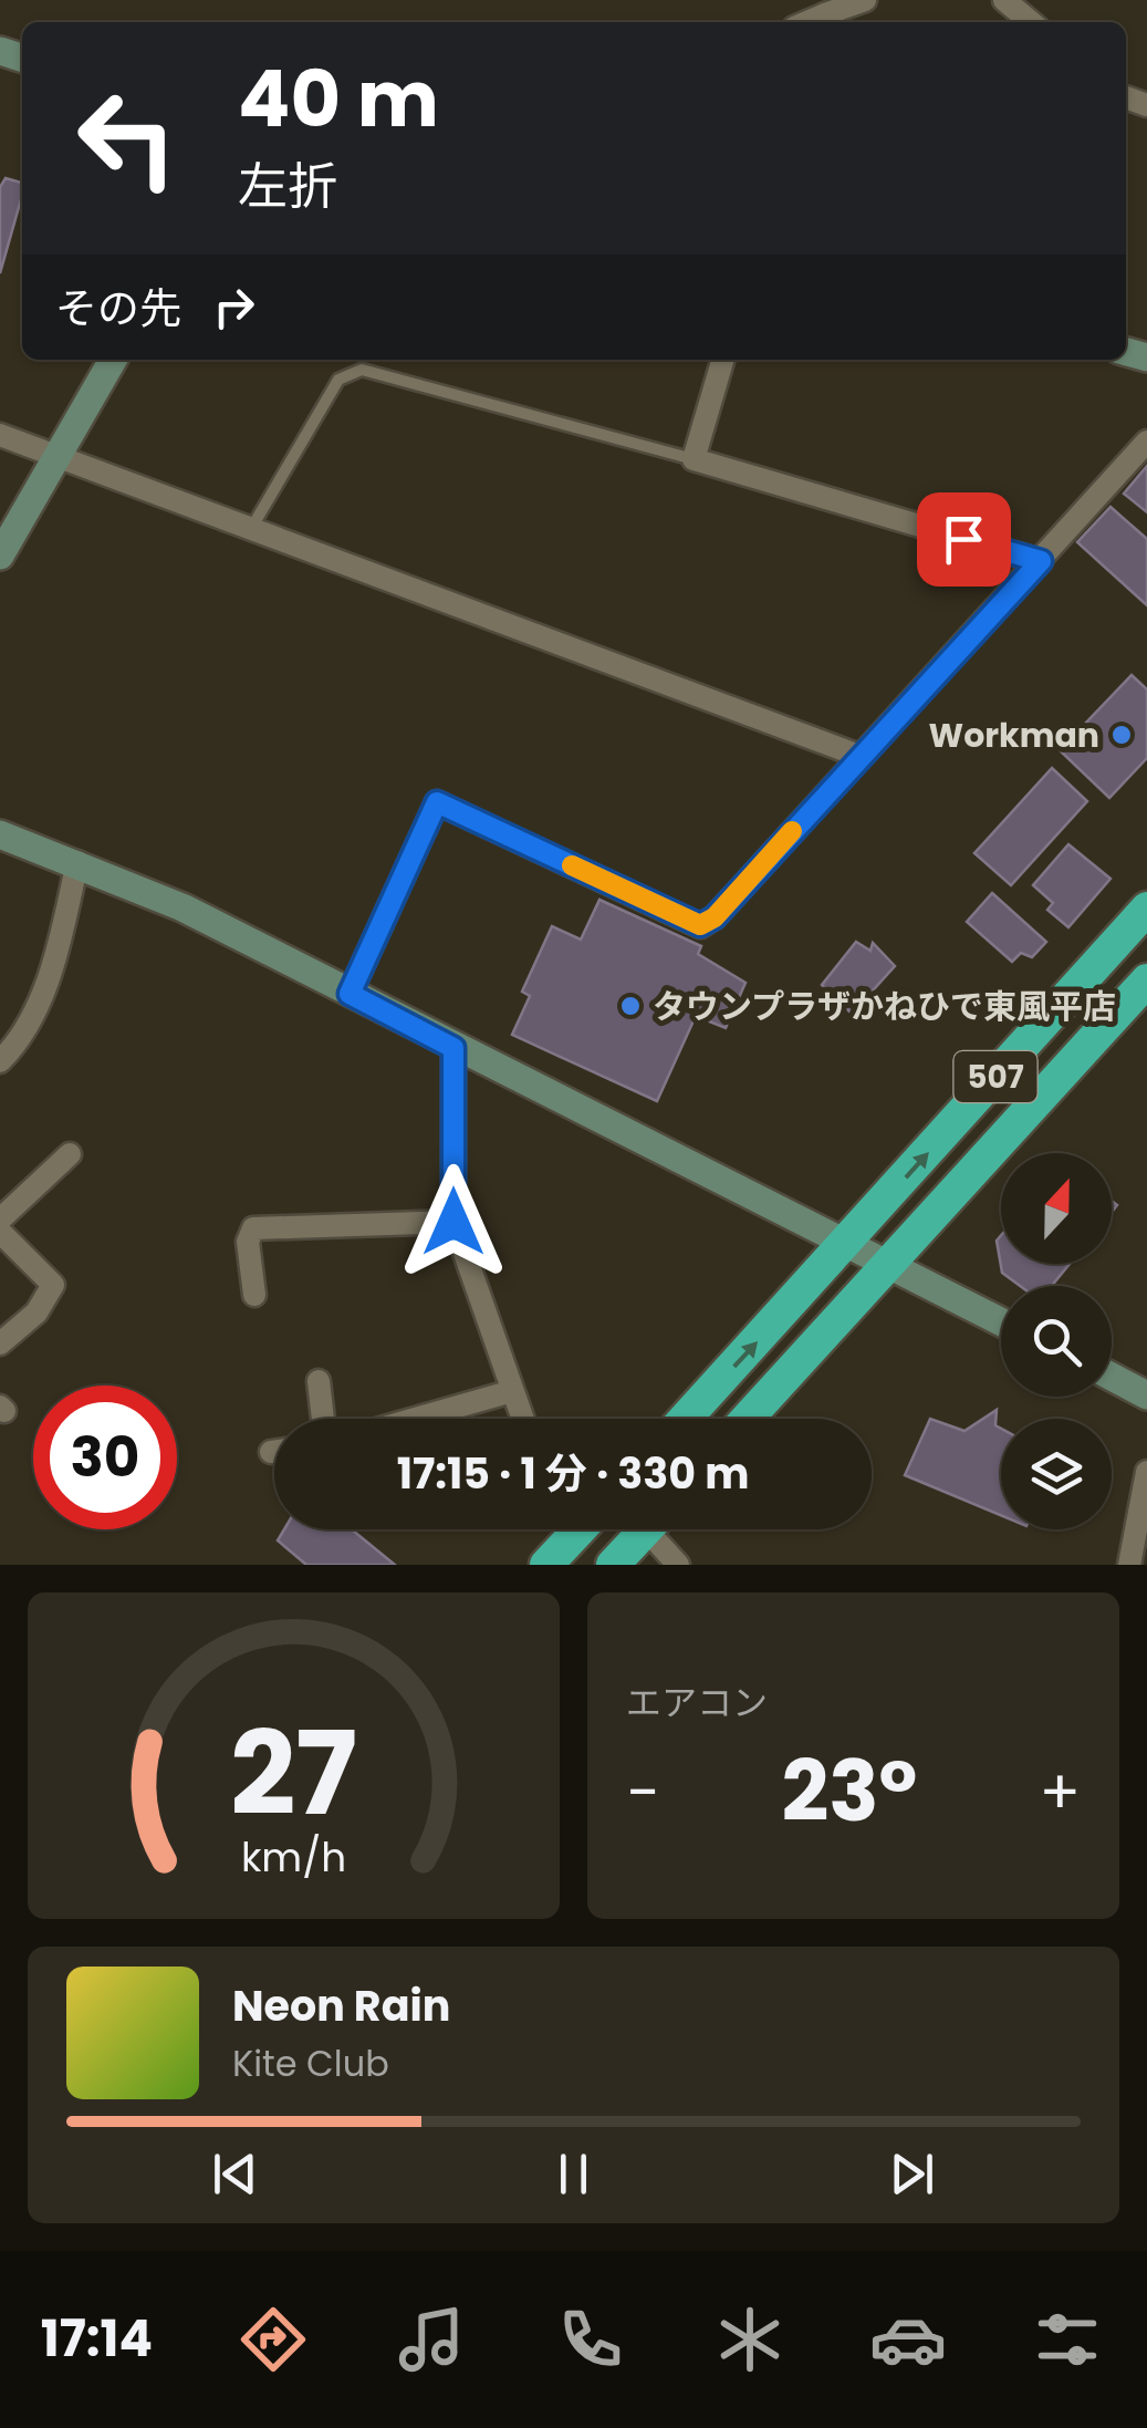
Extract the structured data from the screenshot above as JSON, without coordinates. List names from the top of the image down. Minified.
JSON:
{"streets":{"highway":["507"]},"places":["Workman","タウンプラザかねひで東風平店"],"north":"top","page":{"turn":["40 m","左折"],"then":"その先","limit":"30","trip":"17:15 · 1 分 · 330 m","tile":"エアコン","heat":["−","23°","+"],"song":["Neon Rain","Kite Club"],"tabs":"17:14","gauge":["27","km/h"]}}
